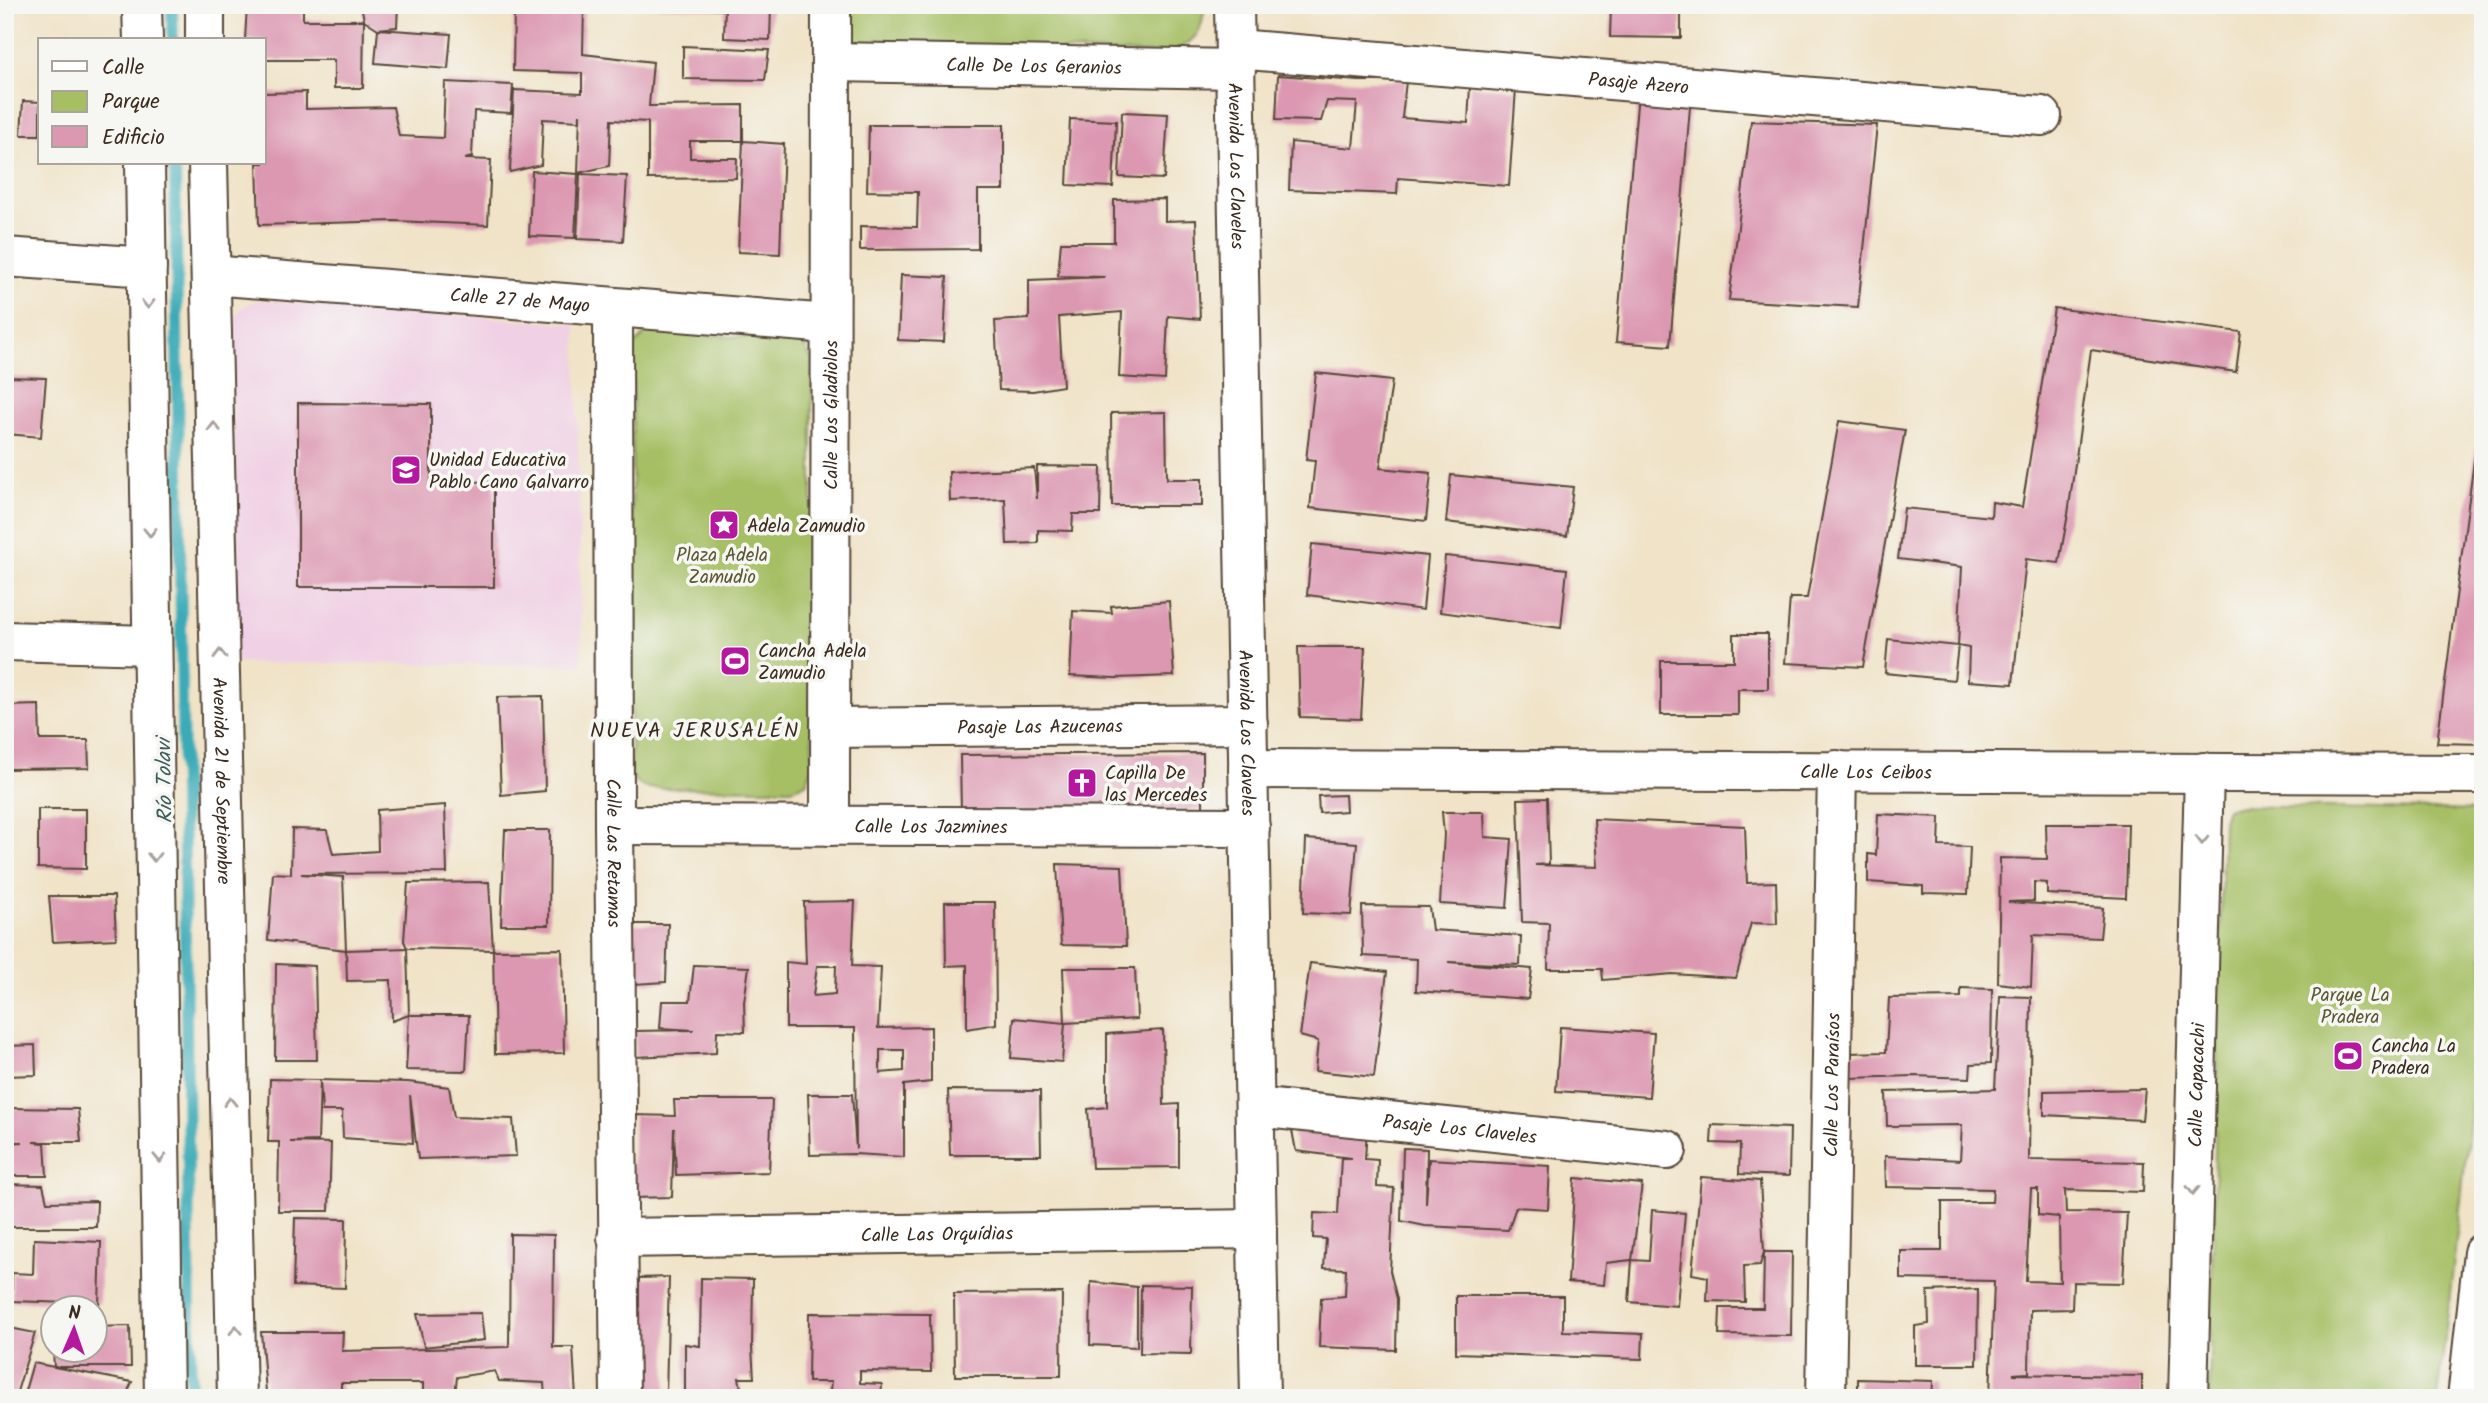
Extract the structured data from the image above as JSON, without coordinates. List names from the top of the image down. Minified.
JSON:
{"streets":{"street":["Calle De Los Geranios","Pasaje Azero","Avenida Los Claveles","Calle 27 de Mayo","Calle Los Gladiolos","Pasaje Las Azucenas","Calle Los Ceibos","Avenida 21 de Septiembre","Calle Los Jazmines","Calle Las Retamas","Calle Los Paraísos","Calle Capacachi","Pasaje Los Claveles","Calle Las Orquídias"]},"crossings":[["Calle De Los Geranios","Pasaje Azero"],["Calle De Los Geranios","Avenida Los Claveles"],["Calle De Los Geranios","Calle Los Gladiolos"],["Pasaje Azero","Avenida Los Claveles"],["Avenida Los Claveles","Pasaje Las Azucenas"],["Avenida Los Claveles","Calle Los Ceibos"],["Avenida Los Claveles","Calle Los Jazmines"],["Avenida Los Claveles","Pasaje Los Claveles"],["Avenida Los Claveles","Calle Las Orquídias"],["Calle 27 de Mayo","Calle Los Gladiolos"],["Calle 27 de Mayo","Avenida 21 de Septiembre"],["Calle 27 de Mayo","Calle Las Retamas"],["Calle Los Gladiolos","Pasaje Las Azucenas"],["Calle Los Gladiolos","Calle Los Jazmines"],["Calle Los Ceibos","Calle Los Paraísos"],["Calle Los Ceibos","Calle Capacachi"],["Calle Los Jazmines","Calle Las Retamas"],["Calle Las Retamas","Calle Las Orquídias"]],"one_way":["Calle Capacachi"],"districts":["NUEVA JERUSALÉN"],"water":["Río Tolavi"],"parks":["Plaza Adela Zamudio","Parque La Pradera"],"places":{"school or university":["Unidad Educativa Pablo Cano Galvarro"],"place":["Adela Zamudio"],"sports":["Cancha Adela Zamudio","Cancha La Pradera"],"church":["Capilla De las Mercedes"]},"legend":["Calle","Parque","Edificio"],"north":"top"}
